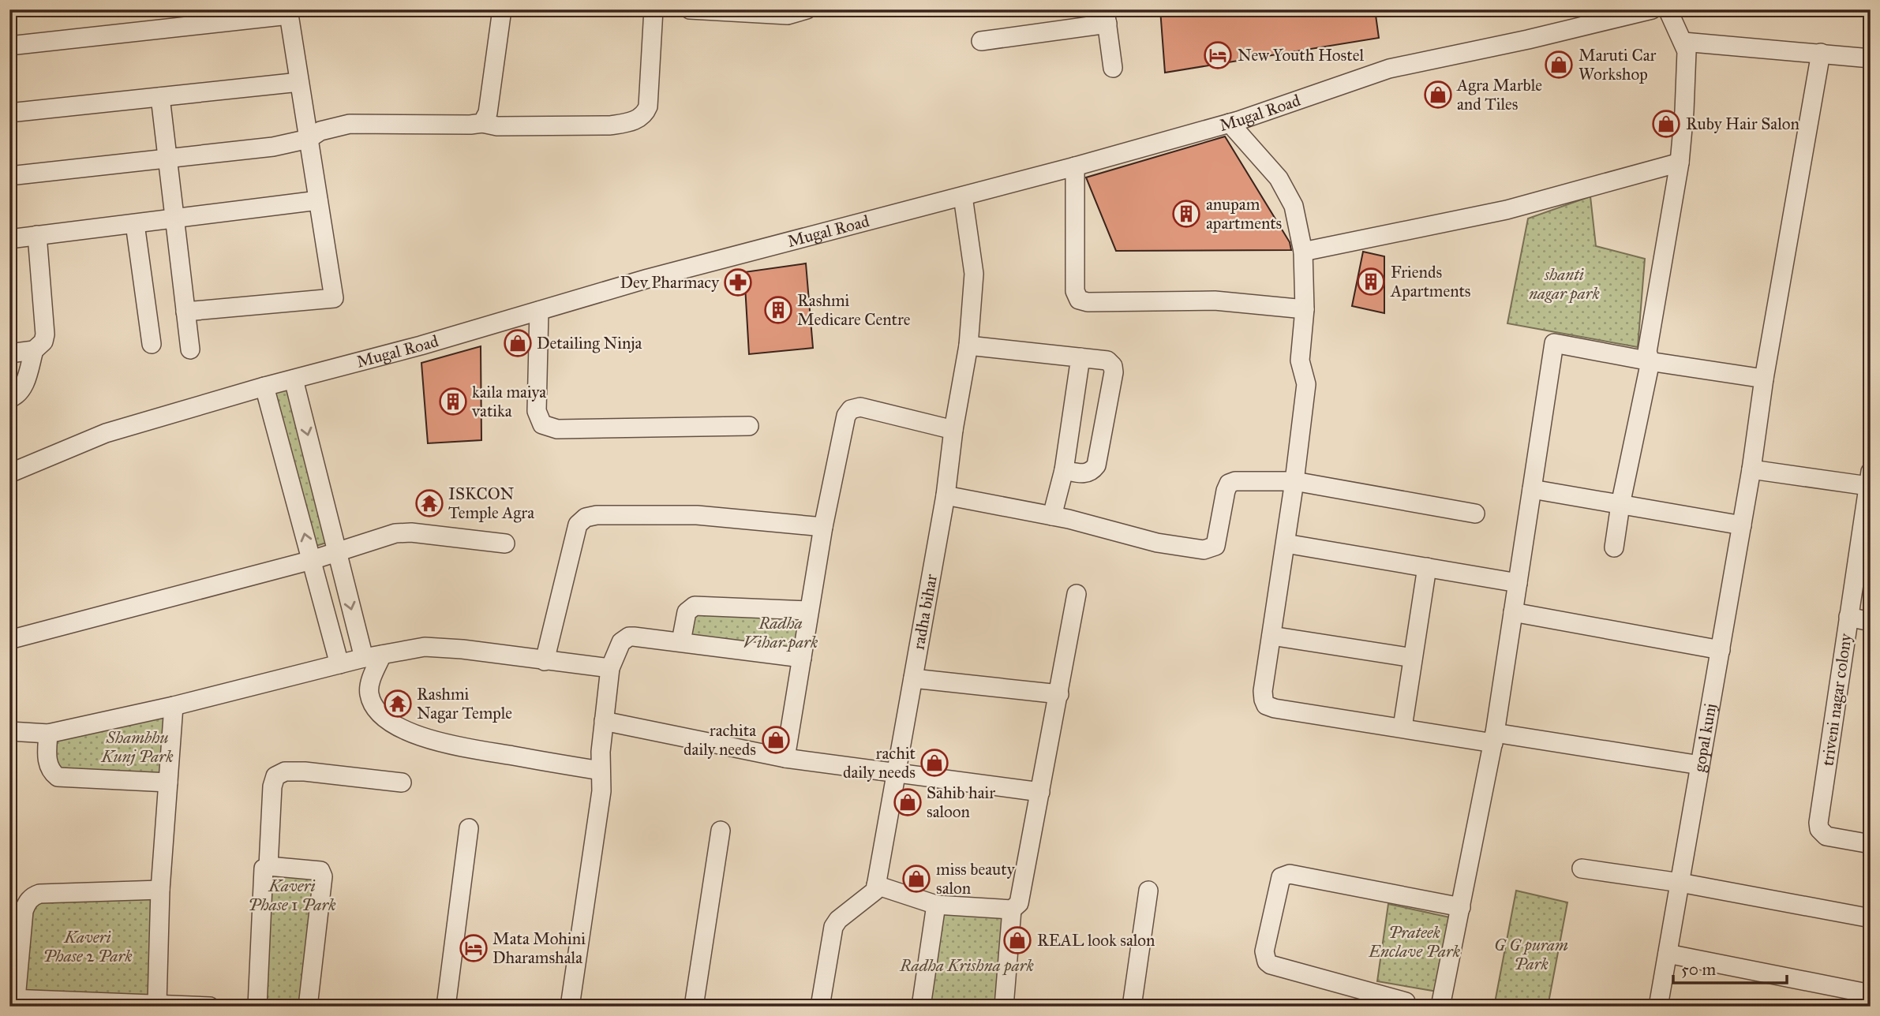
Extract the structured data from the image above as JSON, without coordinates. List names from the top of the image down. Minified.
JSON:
{"streets":{"street":["Mugal Road","radha bihar","triveni nagar colony","gopal kunj"]},"crossings":[["Mugal Road","radha bihar"]],"parks":["shanti nagar park","Radha Vihar park","Shambhu Kunj Park","Kaveri Phase 1 Park","Prateek Enclave Park","Kaveri Phase 2 Park","G G puram Park","Radha Krishna park"],"places":{"hotel":["New Youth Hostel","Mata Mohini Dharamshala"],"shop":["Maruti Car Workshop","Agra Marble and Tiles","Ruby Hair Salon","Detailing Ninja","rachita daily needs","rachit daily needs","Sahib hair saloon","miss beauty salon","REAL look salon"],"building":["anupam apartments","Friends Apartments","Rashmi Medicare Centre","kaila maiya vatika"],"pharmacy":["Dev Pharmacy"],"temple":["ISKCON Temple Agra","Rashmi Nagar Temple"]},"scale_bar":"50 m"}
